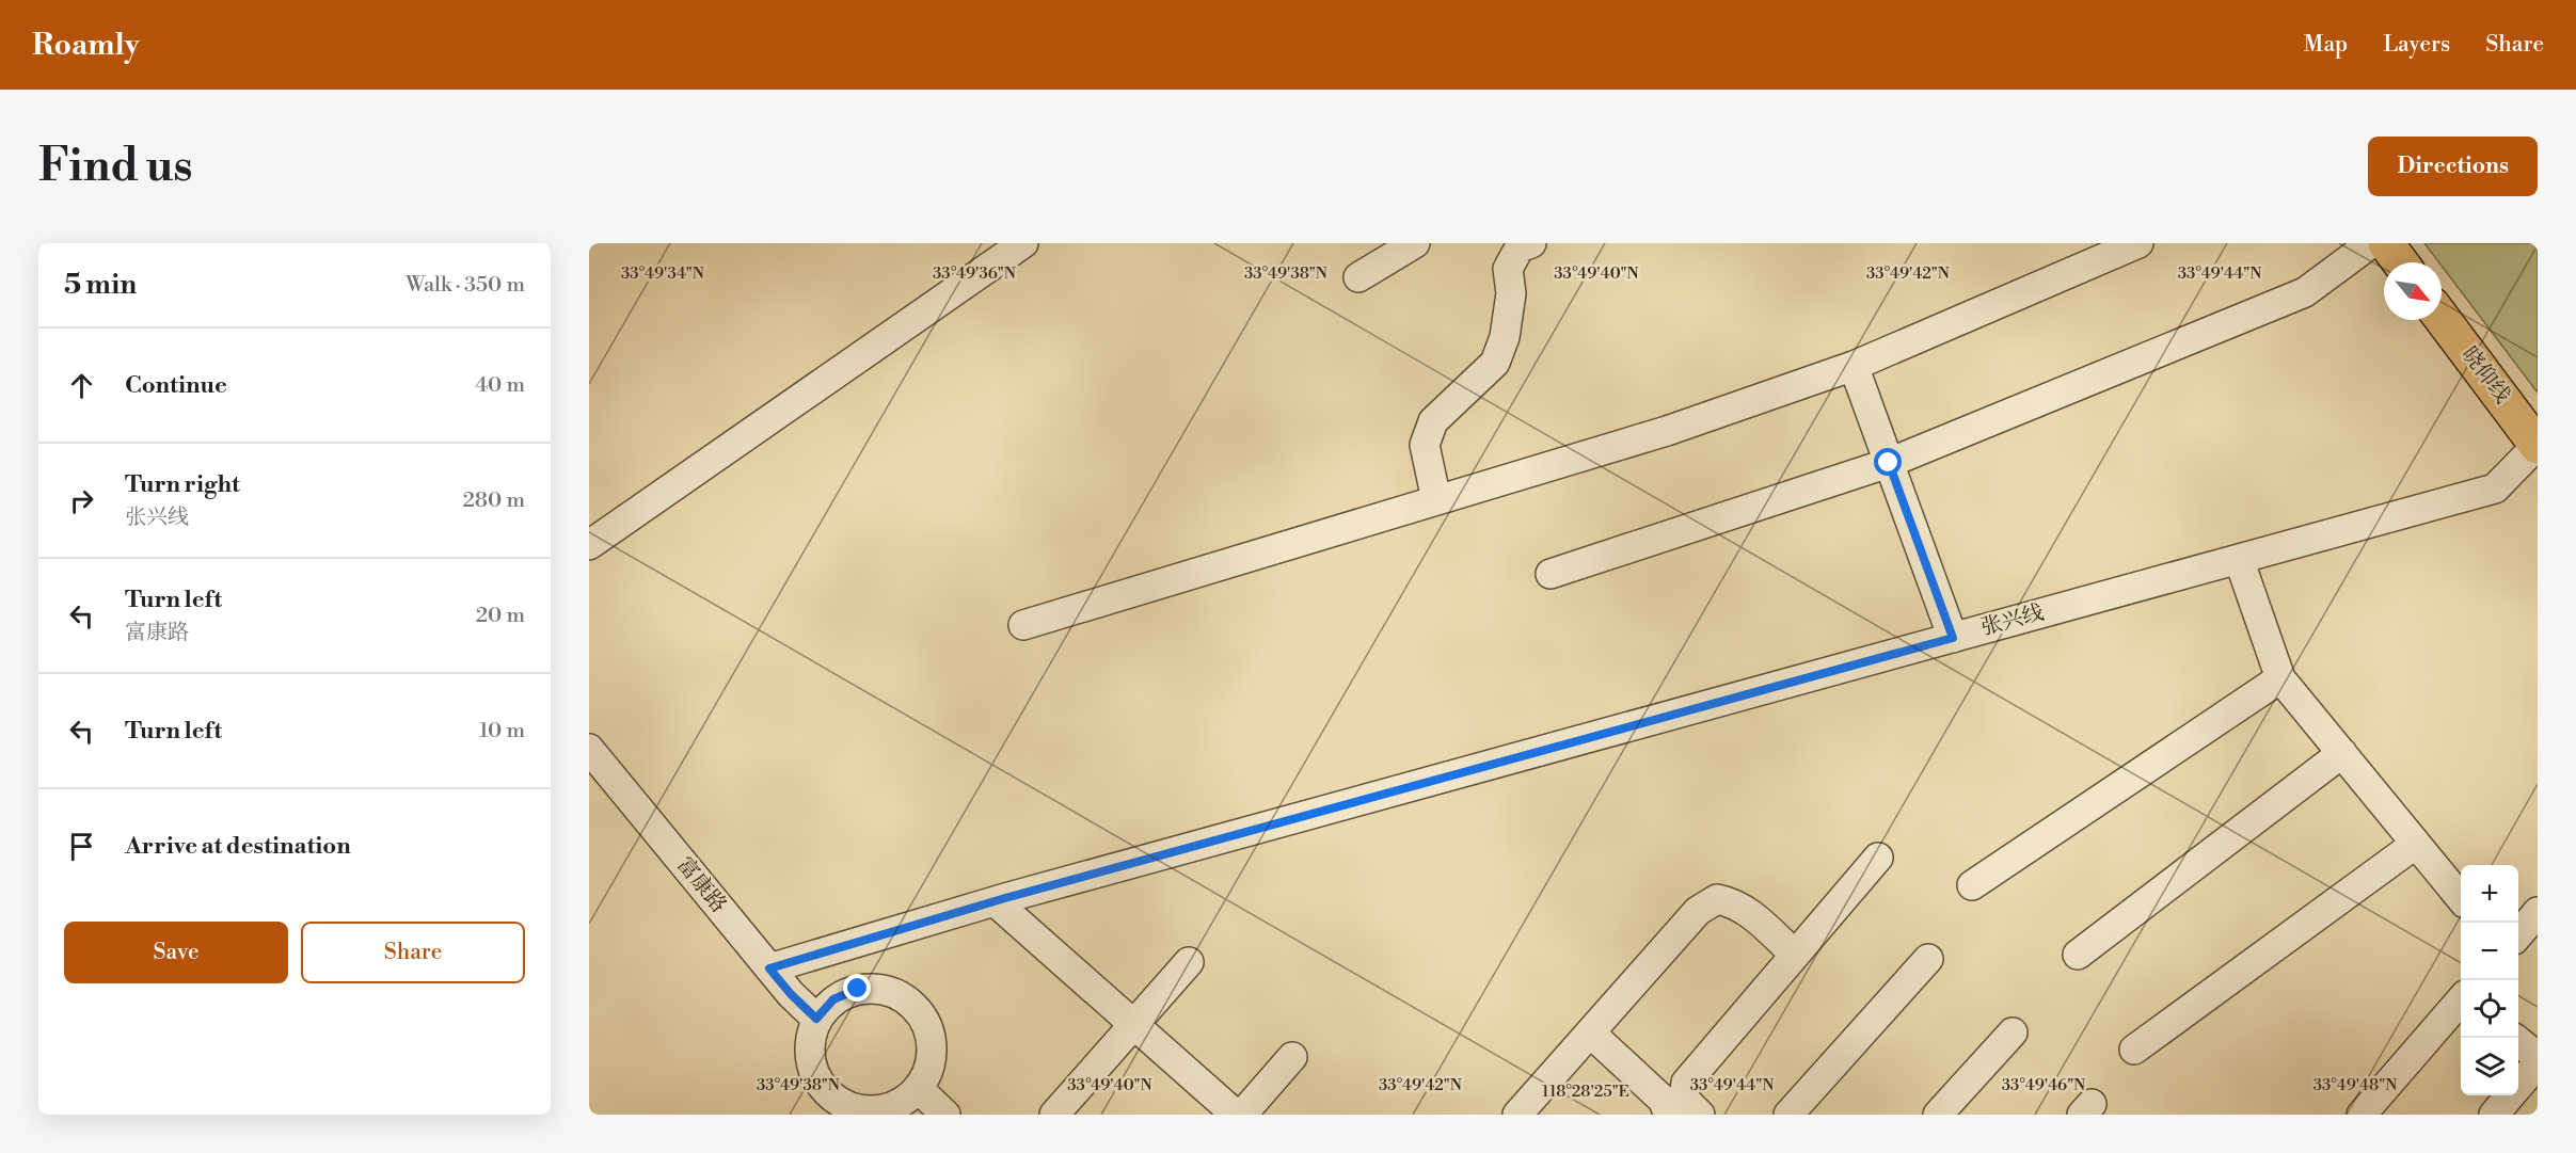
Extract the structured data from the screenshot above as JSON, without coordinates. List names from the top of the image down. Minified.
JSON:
{"streets":{"main road":["晓仰线"],"street":["张兴线","富康路"]},"crossings":[["晓仰线","张兴线"],["张兴线","富康路"]],"north":"bottom right","page":{"header":"Roamly","nav":["Map","Layers","Share"],"buttons":["Directions",["Save","Share"]],"title":"Find us","heading":["5 min","Walk · 350 m"],"list":[["Continue","40 m"],["Turn right","张兴线","280 m"],["Turn left","富康路","20 m"],["Turn left","10 m"],"Arrive at destination"],"map_buttons":["+","−"]},"coordinates":["33°49'34\"N","33°49'36\"N","33°49'38\"N","33°49'40\"N","33°49'42\"N","33°49'44\"N","33°49'46\"N","33°49'48\"N","118°28'25\"E"]}
